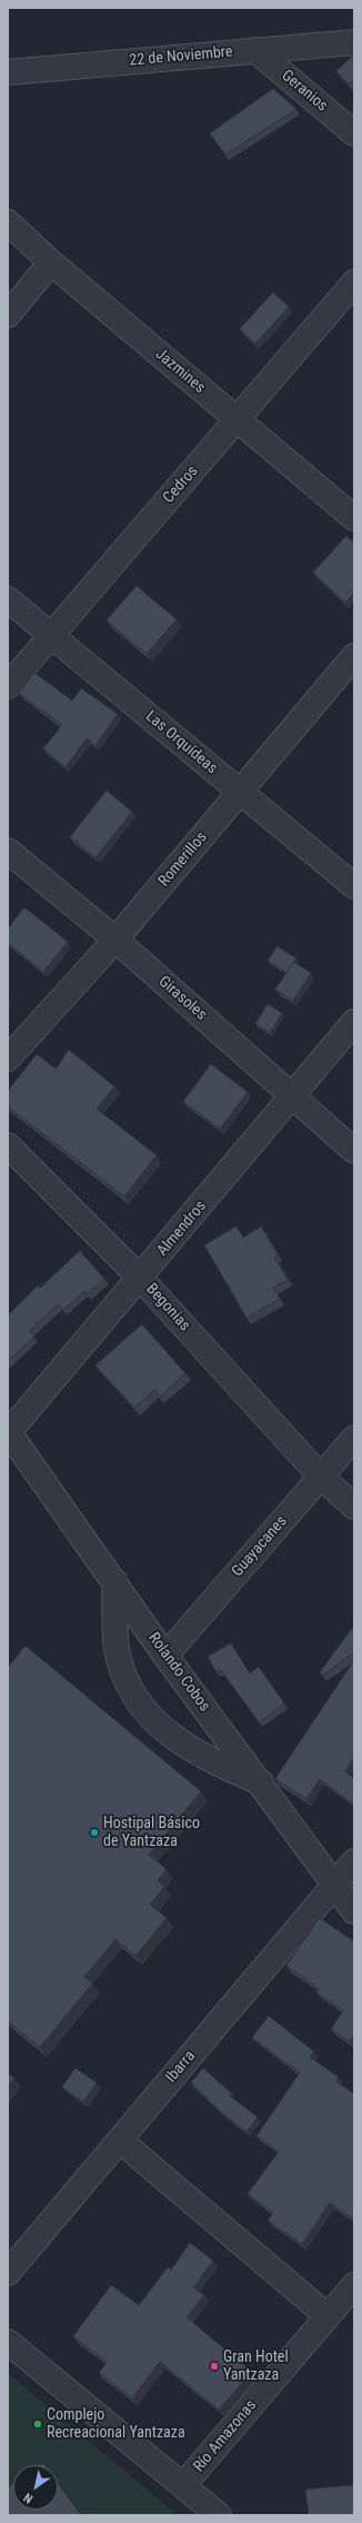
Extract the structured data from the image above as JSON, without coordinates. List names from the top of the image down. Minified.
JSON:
{"streets":{"street":["22 de Noviembre","Geranios","Jazmines","Cedros","Las Orquídeas","Romerillos","Girasoles","Almendros","Begonias","Guayacanes","Rolando Cobos","Ibarra","Río Amazonas"]},"crossings":[["22 de Noviembre","Geranios"],["Jazmines","Cedros"],["Cedros","Las Orquídeas"],["Las Orquídeas","Romerillos"],["Romerillos","Girasoles"],["Girasoles","Almendros"],["Almendros","Begonias"],["Almendros","Rolando Cobos"],["Begonias","Guayacanes"],["Guayacanes","Rolando Cobos"],["Rolando Cobos","Ibarra"]],"places":["Hostipal Básico de Yantzaza","Gran Hotel Yantzaza","Complejo Recreacional Yantzaza"],"north":"bottom left"}
